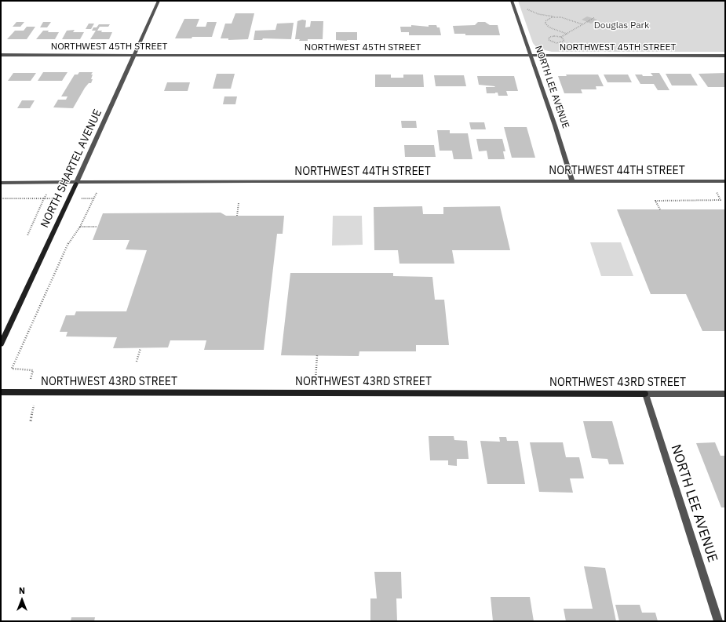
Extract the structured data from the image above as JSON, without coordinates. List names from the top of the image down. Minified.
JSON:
{"streets":{"street":["NORTHWEST 45TH STREET","NORTH LEE AVENUE","NORTH SHARTEL AVENUE","NORTHWEST 44TH STREET","NORTHWEST 43RD STREET"]},"crossings":[["NORTHWEST 45TH STREET","NORTH LEE AVENUE"],["NORTHWEST 45TH STREET","NORTH SHARTEL AVENUE"],["NORTH LEE AVENUE","NORTHWEST 44TH STREET"],["NORTH LEE AVENUE","NORTHWEST 43RD STREET"],["NORTH SHARTEL AVENUE","NORTHWEST 44TH STREET"]],"parks":["Douglas Park"],"north":"top"}
